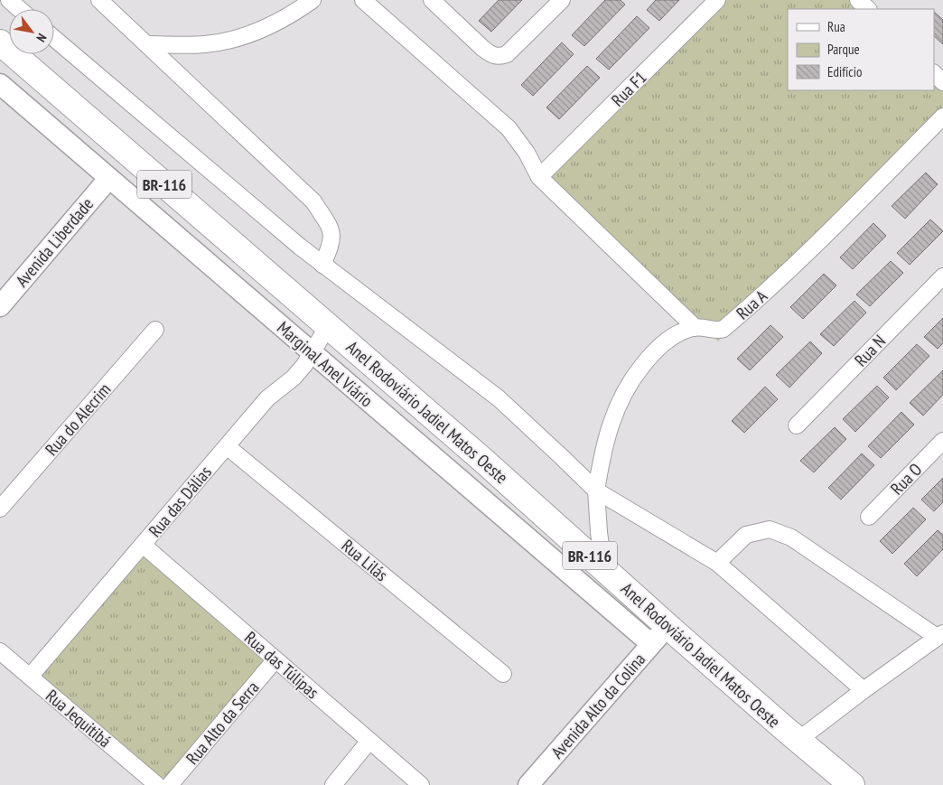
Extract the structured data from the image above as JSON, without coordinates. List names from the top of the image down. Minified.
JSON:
{"streets":{"highway":["BR-116","Anel Rodoviário Jadiel Matos Oeste"],"street":["Rua F1","Avenida Liberdade","Rua A","Rua N","Marginal Anel Viário","Rua do Alecrim","Rua O","Rua das Dálias","Rua Lilás","Rua das Túlipas","Avenida Alto da Colina","Rua Jequitibá","Rua Alto da Serra"]},"crossings":[["Avenida Liberdade","Marginal Anel Viário"],["Marginal Anel Viário","Rua das Dálias"],["Marginal Anel Viário","Avenida Alto da Colina"],["Anel Rodoviário Jadiel Matos Oeste","Rua das Dálias"],["Anel Rodoviário Jadiel Matos Oeste","Avenida Alto da Colina"],["Rua das Dálias","Rua Lilás"],["Rua das Dálias","Rua das Túlipas"],["Rua das Dálias","Rua Jequitibá"],["Rua das Túlipas","Rua Alto da Serra"]],"legend":["Rua","Parque","Edifício"],"north":"bottom right"}
